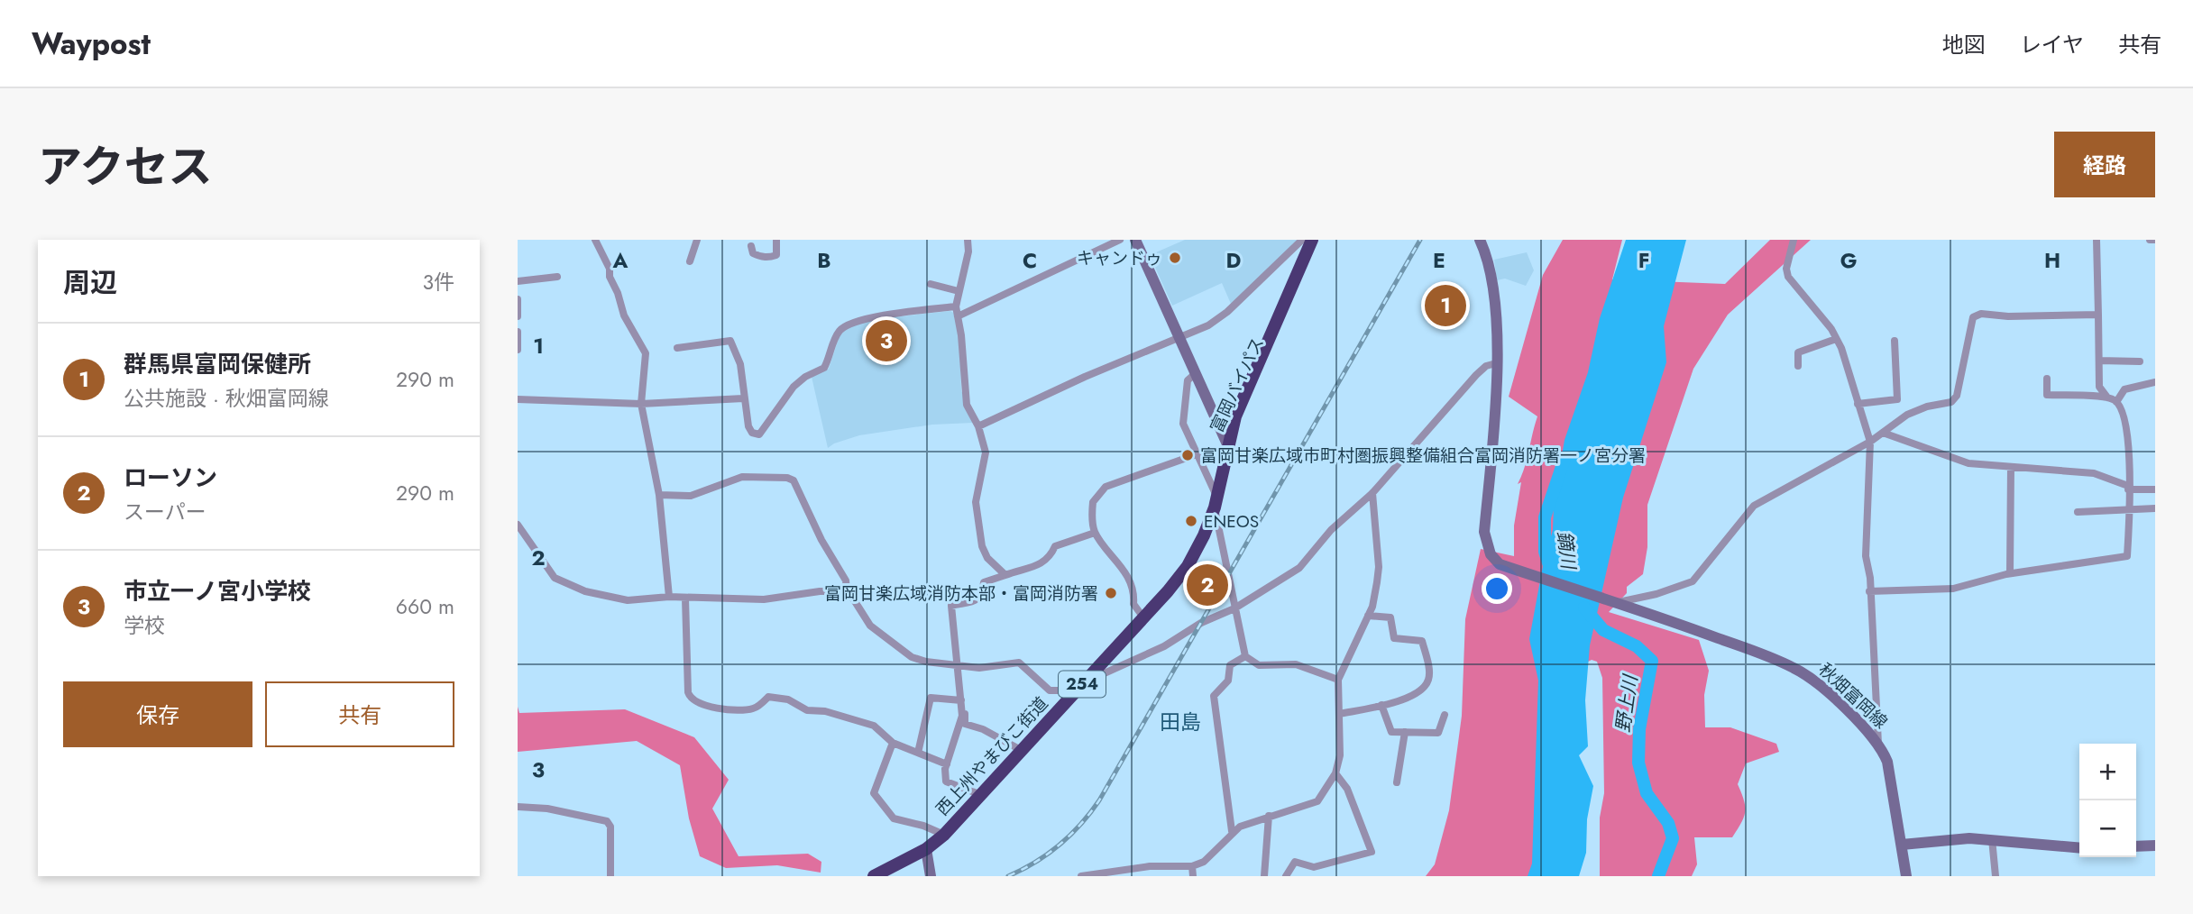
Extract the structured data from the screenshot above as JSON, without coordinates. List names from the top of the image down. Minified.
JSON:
{"streets":{"highway":["富岡バイパス","254","西上州やまびこ街道"],"main road":["秋畑富岡線"]},"crossings":[["富岡バイパス","西上州やまびこ街道"]],"districts":["田島"],"water":["鏑川","野上川"],"places":["キャンドゥ","富岡甘楽広域市町村圏振興整備組合富岡消防署一ノ宮分署","ENEOS","富岡甘楽広域消防本部・富岡消防署"],"page":{"header":"Waypost","nav":["地図","レイヤ","共有"],"title":"アクセス","buttons":["経路",["保存","共有"]],"heading":["周辺","3件"],"pins":["1","3","2"],"list":[{"mark":"1","name":"群馬県富岡保健所","note":"公共施設 · 秋畑富岡線","value":"290 m"},{"mark":"2","name":"ローソン","note":"スーパー","value":"290 m"},{"mark":"3","name":"市立一ノ宮小学校","note":"学校","value":"660 m"}],"map_buttons":["+","−"]},"grid":{"columns":["A","B","C","D","E","F","G","H"],"rows":["1","2","3"]}}
